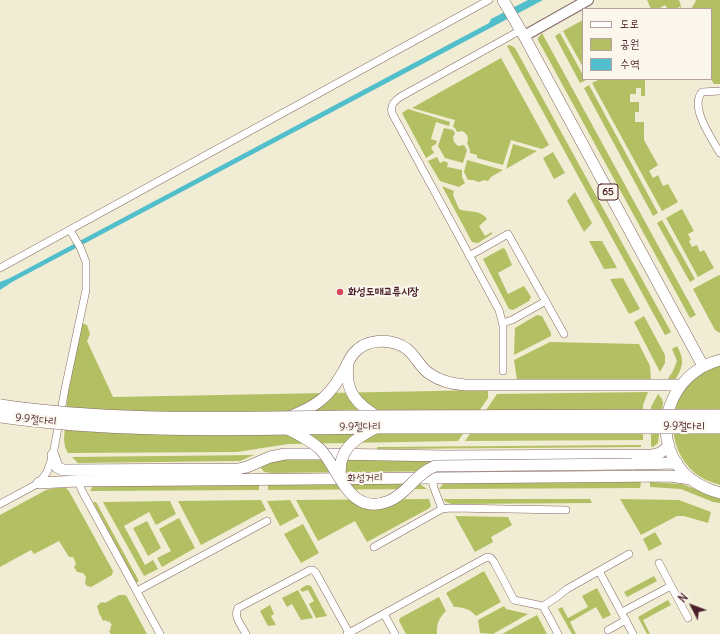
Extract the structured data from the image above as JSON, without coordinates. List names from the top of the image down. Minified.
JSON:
{"streets":{"highway":["9·9절다리"],"main road":["65","화성거리"]},"places":["화성도매교류시장"],"legend":["도로","공원","수역"],"north":"top left"}
